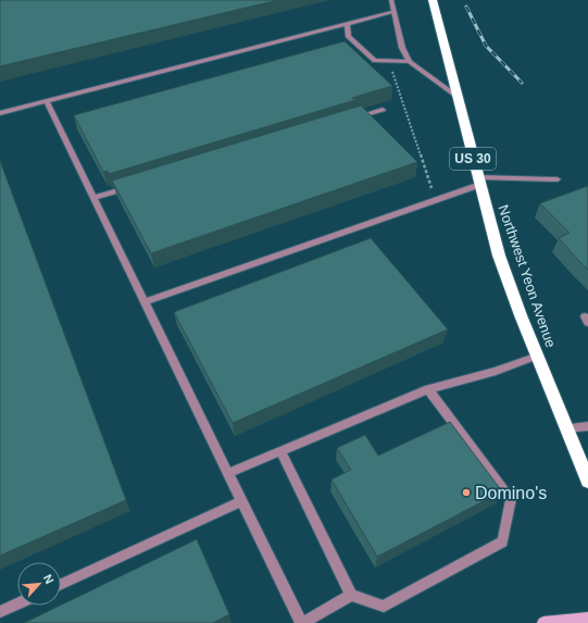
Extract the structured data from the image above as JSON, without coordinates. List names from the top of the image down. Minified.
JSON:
{"streets":{"highway":["US 30","Northwest Yeon Avenue"]},"places":["Domino's"],"north":"top right"}
